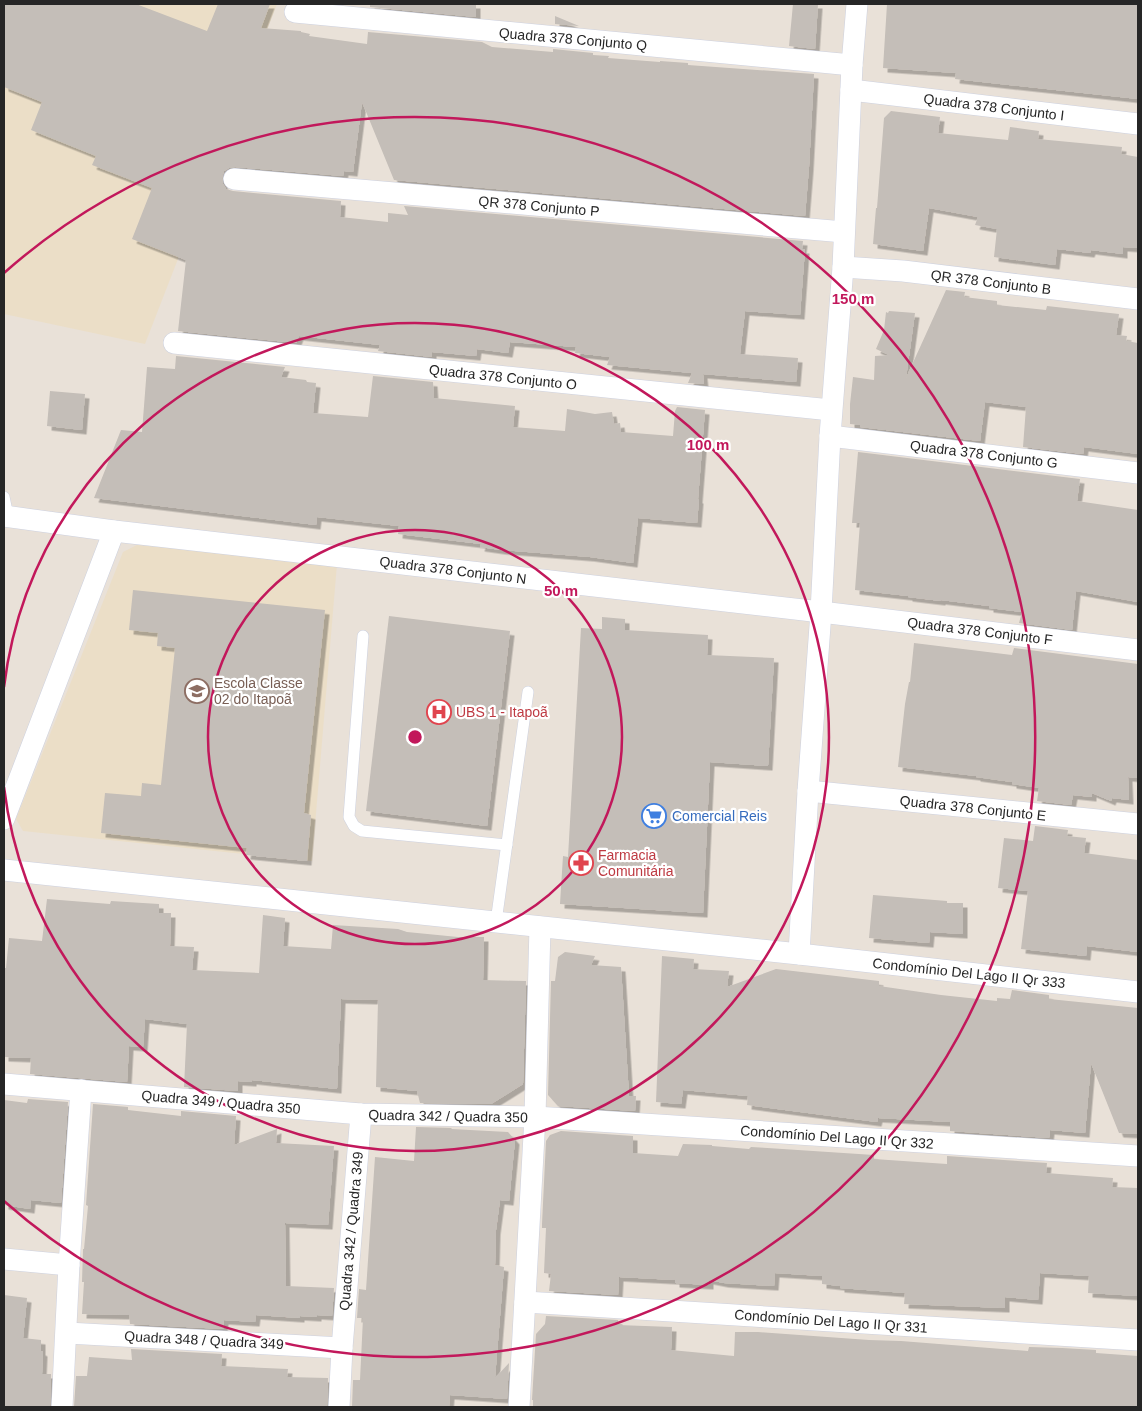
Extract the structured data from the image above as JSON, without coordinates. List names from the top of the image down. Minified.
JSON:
{"streets":{"street":["Quadra 378 Conjunto Q","Quadra 378 Conjunto I","QR 378 Conjunto P","QR 378 Conjunto B","Quadra 378 Conjunto O","Quadra 378 Conjunto G","Quadra 378 Conjunto N","Quadra 378 Conjunto F","Quadra 378 Conjunto E","Condomínio Del Lago II Qr 333","Quadra 349 / Quadra 350","Quadra 342 / Quadra 350","Condomínio Del Lago II Qr 332","Quadra 342 / Quadra 349","Condomínio Del Lago II Qr 331","Quadra 348 / Quadra 349"]},"crossings":[["Quadra 378 Conjunto N","Quadra 378 Conjunto F"],["Quadra 349 / Quadra 350","Quadra 342 / Quadra 350"],["Quadra 349 / Quadra 350","Quadra 342 / Quadra 349"],["Quadra 342 / Quadra 350","Condomínio Del Lago II Qr 332"],["Quadra 342 / Quadra 350","Quadra 342 / Quadra 349"],["Quadra 342 / Quadra 349","Quadra 348 / Quadra 349"]],"places":{"school or university":["Escola Classe 02 do Itapoã"],"hospital":["UBS 1 - Itapoã"],"supermarket":["Comercial Reis"],"pharmacy":["Farmacia Comunitária"]},"rings":["150 m","100 m","50 m"]}
